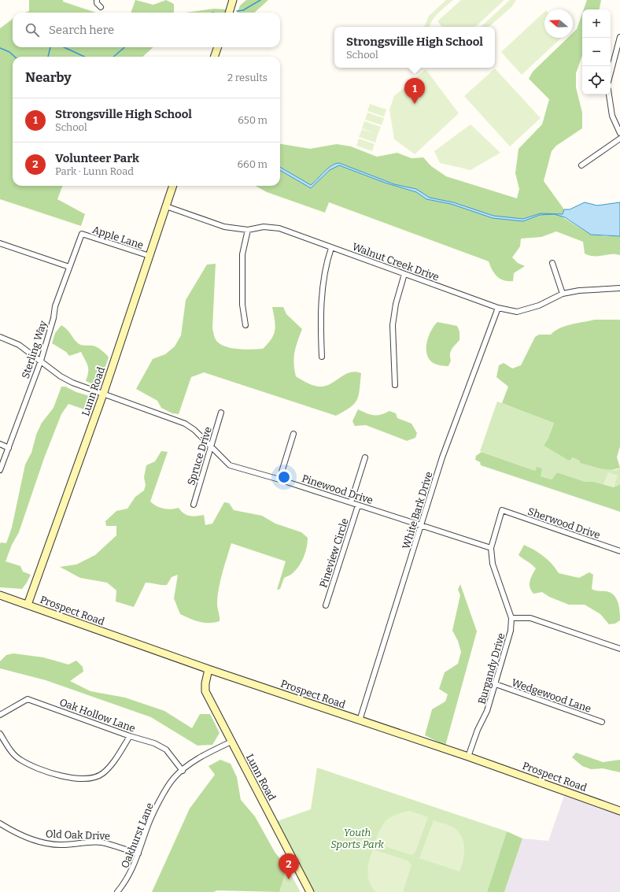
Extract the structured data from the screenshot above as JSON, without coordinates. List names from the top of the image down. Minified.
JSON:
{"streets":{"street":["Apple Lane","Walnut Creek Drive","Sterling Way","Lunn Road","Spruce Drive","Pinewood Drive","White Bark Drive","Sherwood Drive","Pineview Circle","Prospect Road","Burgandy Drive","Wedgewood Lane","Oak Hollow Lane","Old Oak Drive","Oakhurst Lane"]},"crossings":[["Apple Lane","Sterling Way"],["Apple Lane","Lunn Road"],["Walnut Creek Drive","Lunn Road"],["Walnut Creek Drive","White Bark Drive"],["Sterling Way","Pinewood Drive"],["Lunn Road","Pinewood Drive"],["Lunn Road","Prospect Road"],["Lunn Road","Oakhurst Lane"],["Spruce Drive","Pinewood Drive"],["Pinewood Drive","White Bark Drive"],["Pinewood Drive","Pineview Circle"],["Pinewood Drive","Burgandy Drive"],["White Bark Drive","Prospect Road"],["Sherwood Drive","Burgandy Drive"],["Prospect Road","Burgandy Drive"],["Burgandy Drive","Wedgewood Lane"],["Oak Hollow Lane","Oakhurst Lane"],["Old Oak Drive","Oakhurst Lane"]],"parks":["Youth Sports Park"],"north":"left","page":{"map_buttons":["+","−"],"search":"Search here","popup":["Strongsville High School","School"],"heading":["Nearby","2 results"],"pins":["1","2"],"list":[{"mark":"1","name":"Strongsville High School","note":"School","value":"650 m"},{"mark":"2","name":"Volunteer Park","note":"Park · Lunn Road","value":"660 m"}]}}
